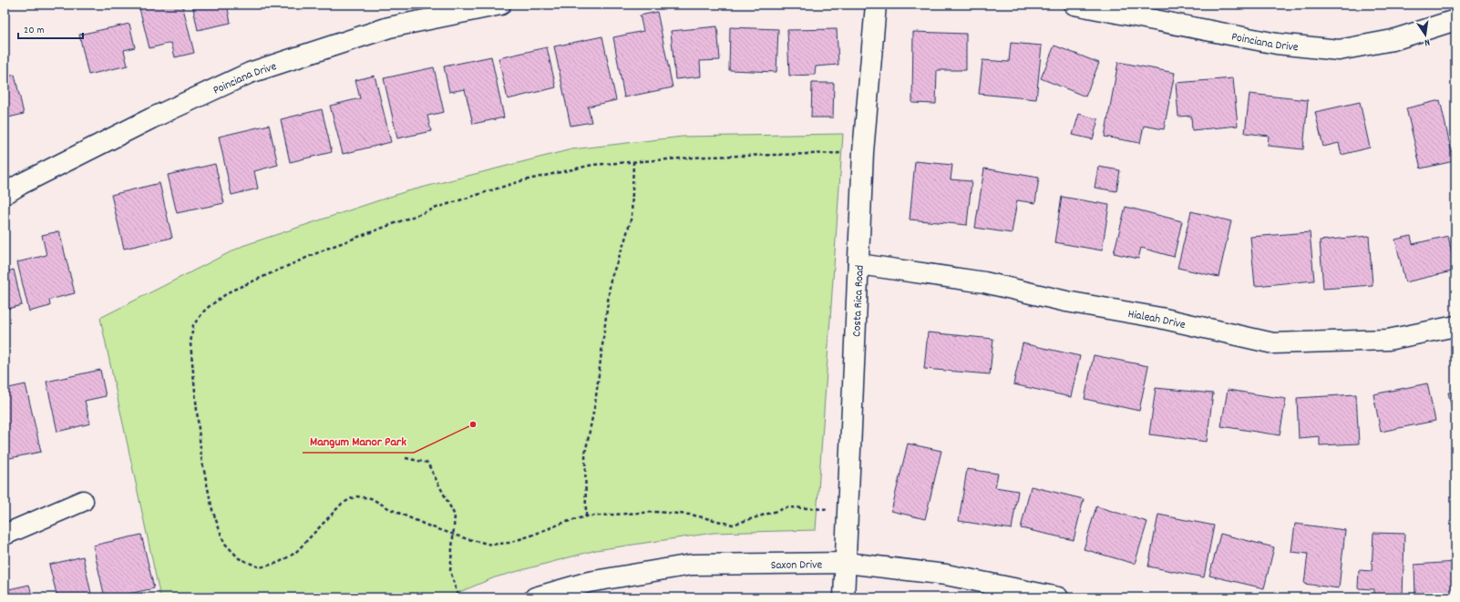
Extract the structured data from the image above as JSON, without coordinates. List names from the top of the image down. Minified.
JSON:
{"streets":{"street":["Poinciana Drive","Costa Rica Road","Hialeah Drive","Saxon Drive"]},"crossings":[["Costa Rica Road","Hialeah Drive"],["Costa Rica Road","Saxon Drive"]],"places":["Mangum Manor Park"],"scale_bar":"20 m","north":"bottom"}
